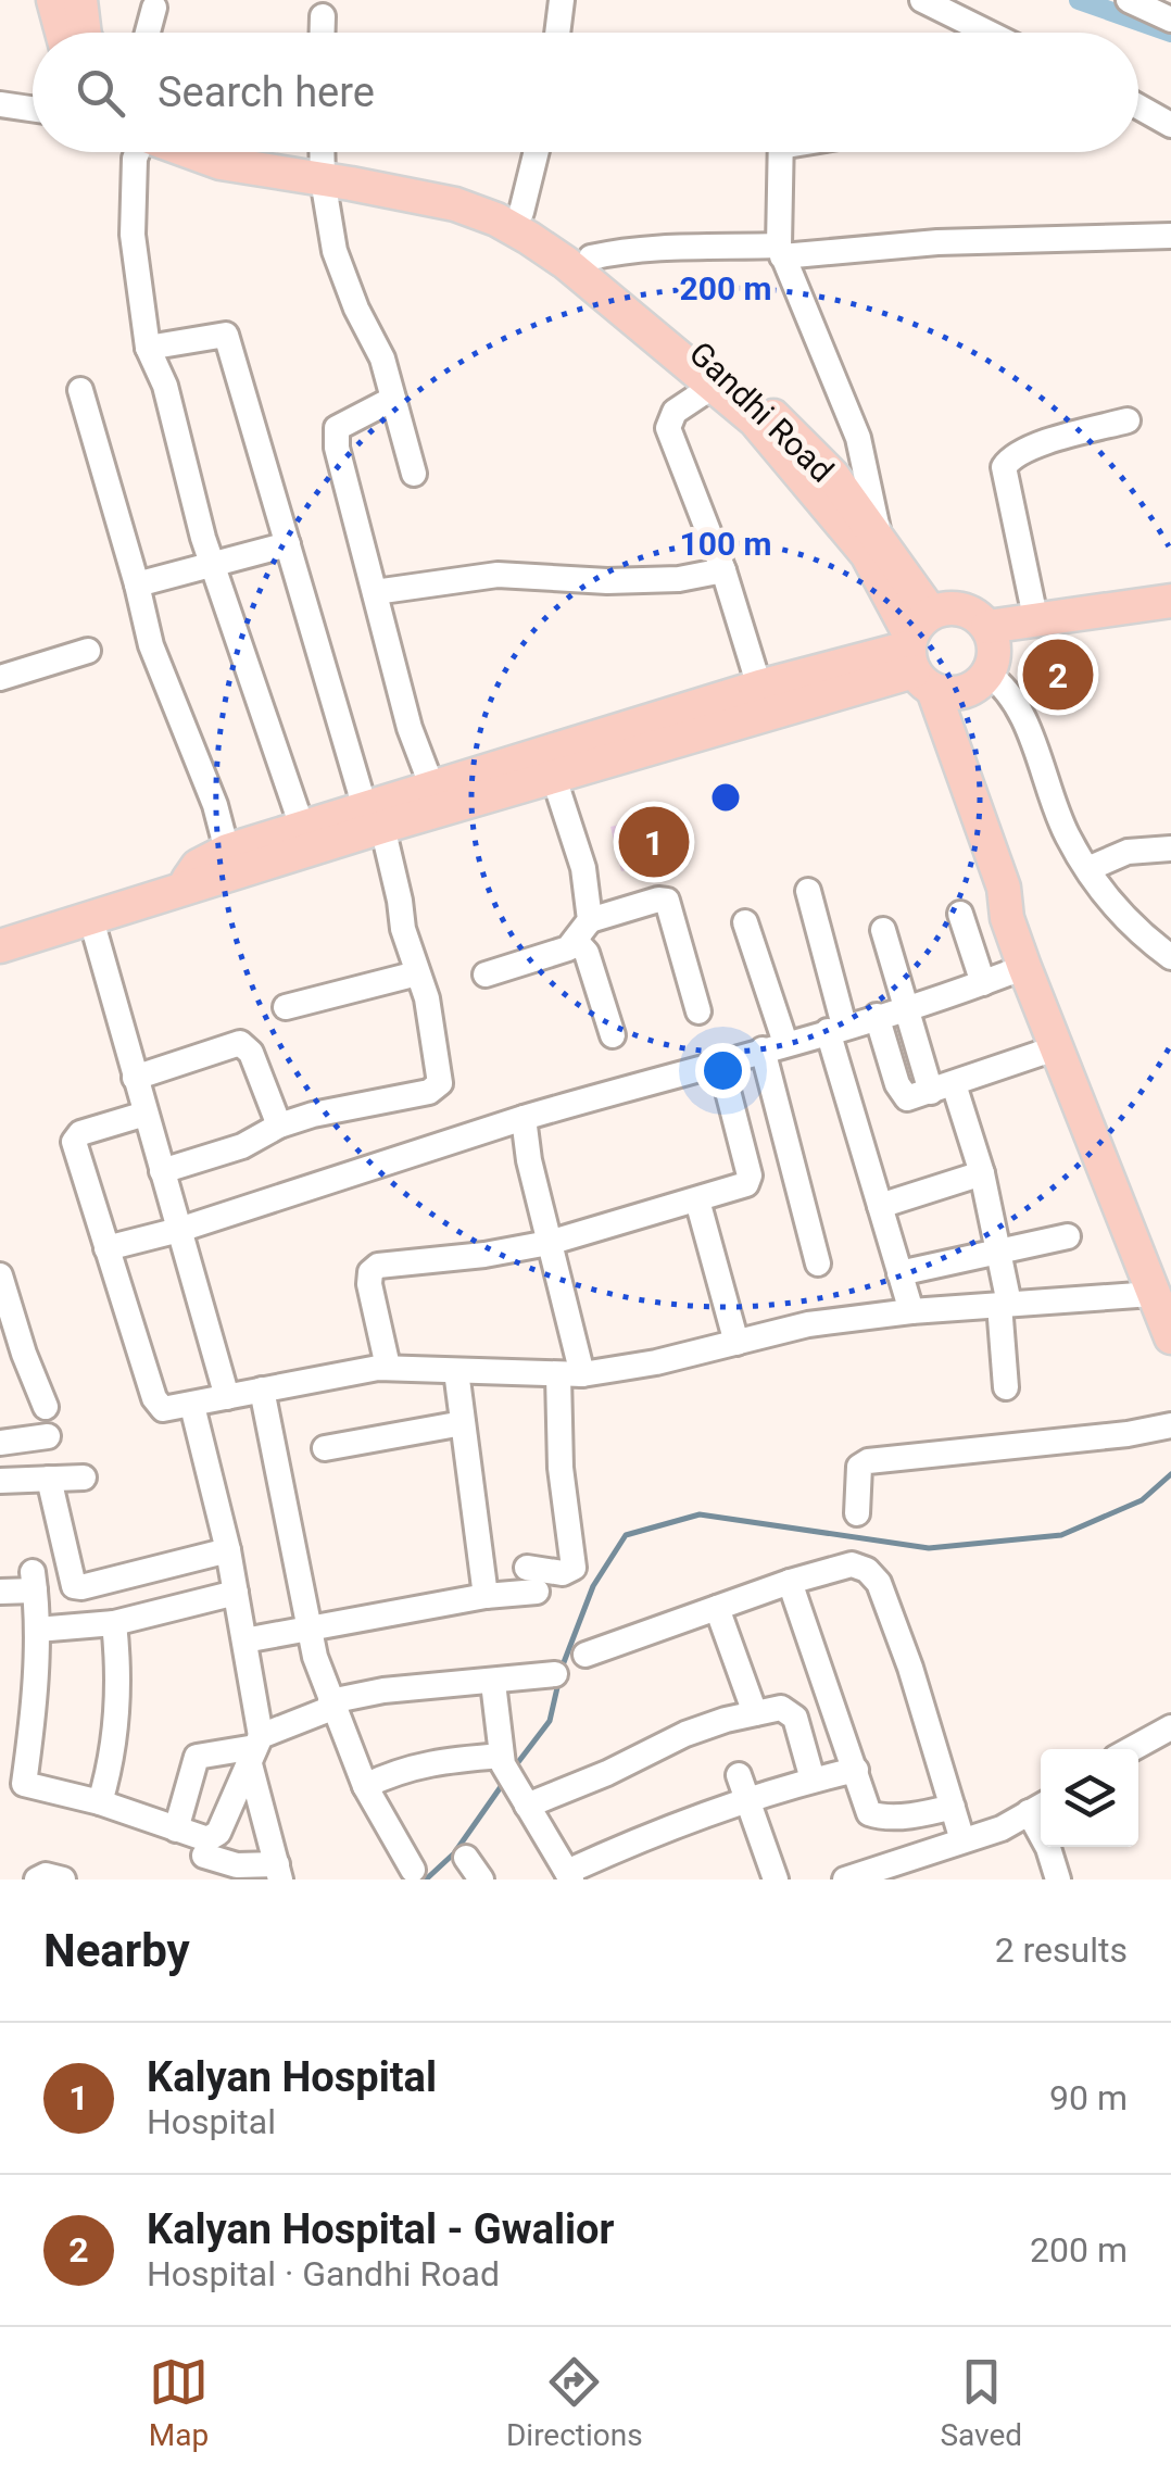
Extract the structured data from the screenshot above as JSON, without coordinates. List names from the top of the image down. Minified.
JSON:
{"streets":{"main road":["Gandhi Road"]},"page":{"search":"Search here","pins":["2","1"],"heading":["Nearby","2 results"],"list":[{"mark":"1","name":"Kalyan Hospital","note":"Hospital","value":"90 m"},{"mark":"2","name":"Kalyan Hospital - Gwalior","note":"Hospital · Gandhi Road","value":"200 m"}],"nav":["Map","Directions","Saved"]},"rings":["200 m","100 m"]}
